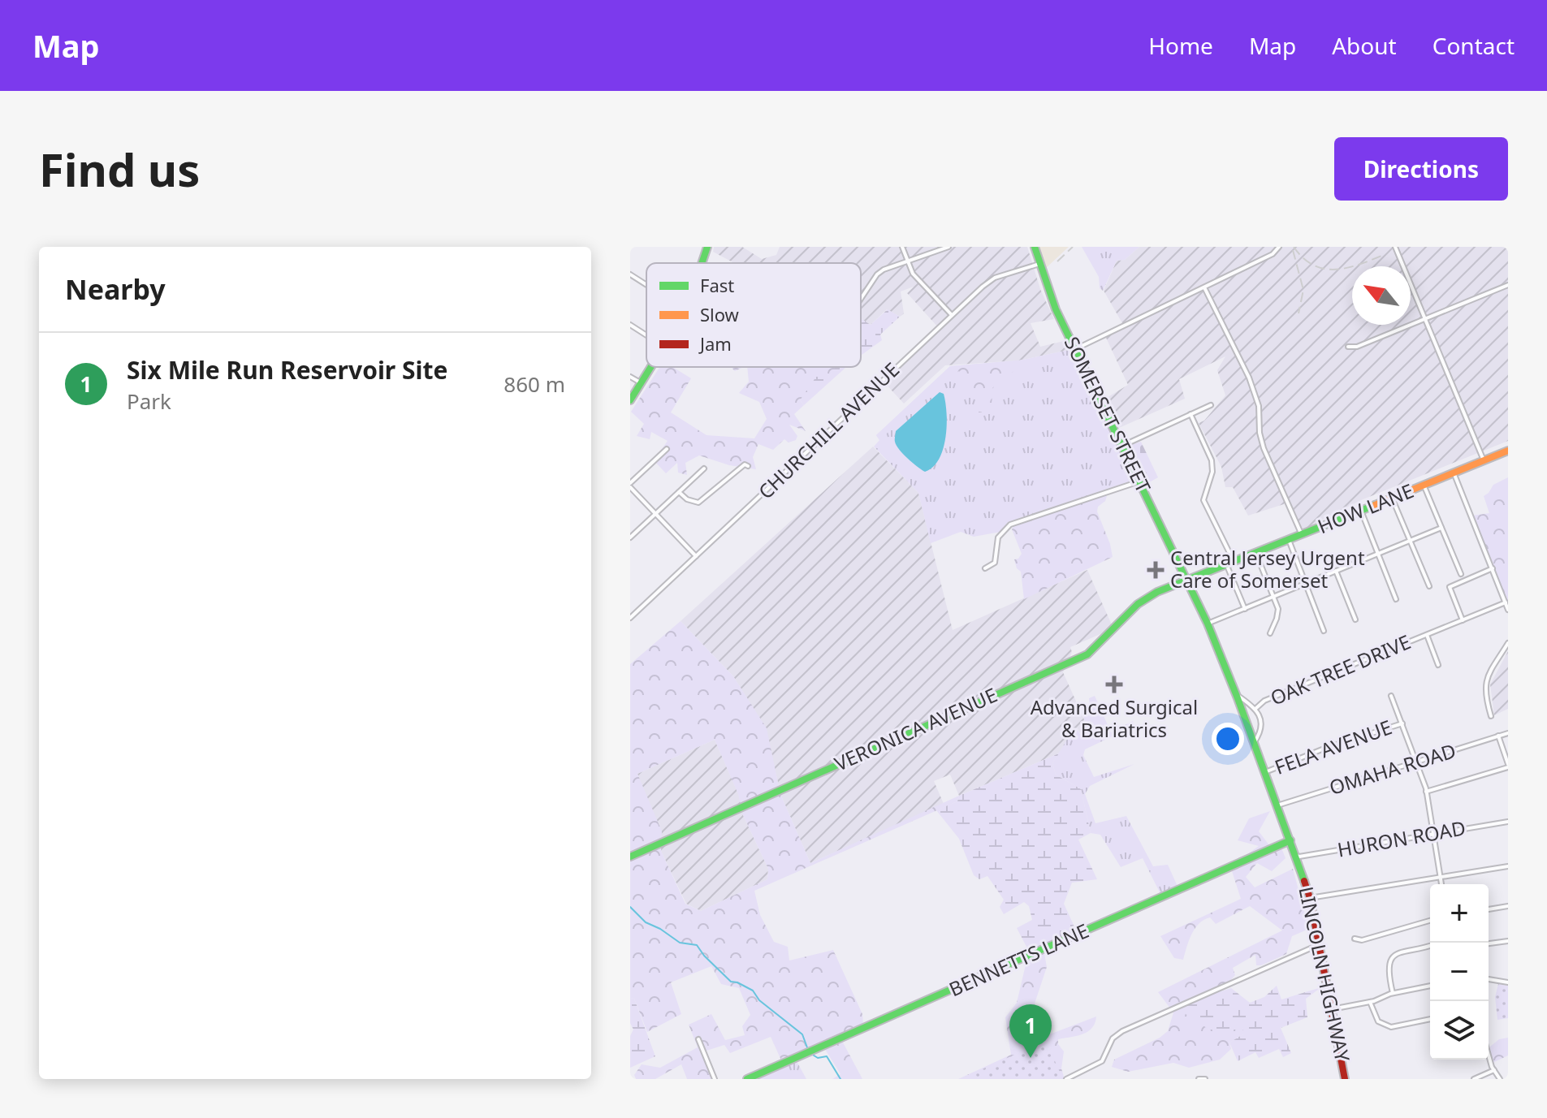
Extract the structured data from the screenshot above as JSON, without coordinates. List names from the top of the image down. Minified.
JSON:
{"streets":{"main road":["SOMERSET STREET","HOW LANE","VERONICA AVENUE","BENNETTS LANE","LINCOLN HIGHWAY"],"street":["CHURCHILL AVENUE","OAK TREE DRIVE","FELA AVENUE","OMAHA ROAD","HURON ROAD"]},"crossings":[["SOMERSET STREET","CHURCHILL AVENUE"],["SOMERSET STREET","HOW LANE"],["SOMERSET STREET","VERONICA AVENUE"],["SOMERSET STREET","LINCOLN HIGHWAY"],["HOW LANE","VERONICA AVENUE"],["HOW LANE","LINCOLN HIGHWAY"],["OAK TREE DRIVE","LINCOLN HIGHWAY"],["VERONICA AVENUE","LINCOLN HIGHWAY"],["FELA AVENUE","LINCOLN HIGHWAY"],["OMAHA ROAD","LINCOLN HIGHWAY"],["HURON ROAD","LINCOLN HIGHWAY"],["BENNETTS LANE","LINCOLN HIGHWAY"]],"places":{"health":["Central Jersey Urgent Care of Somerset","Advanced Surgical & Bariatrics"]},"legend":["Fast","Slow","Jam"],"north":"top left","page":{"header":"Map","nav":["Home","Map","About","Contact"],"buttons":"Directions","title":"Find us","heading":"Nearby","list":[{"mark":"1","name":"Six Mile Run Reservoir Site","note":"Park","value":"860 m"}],"map_buttons":["+","−"],"pins":"1"}}
